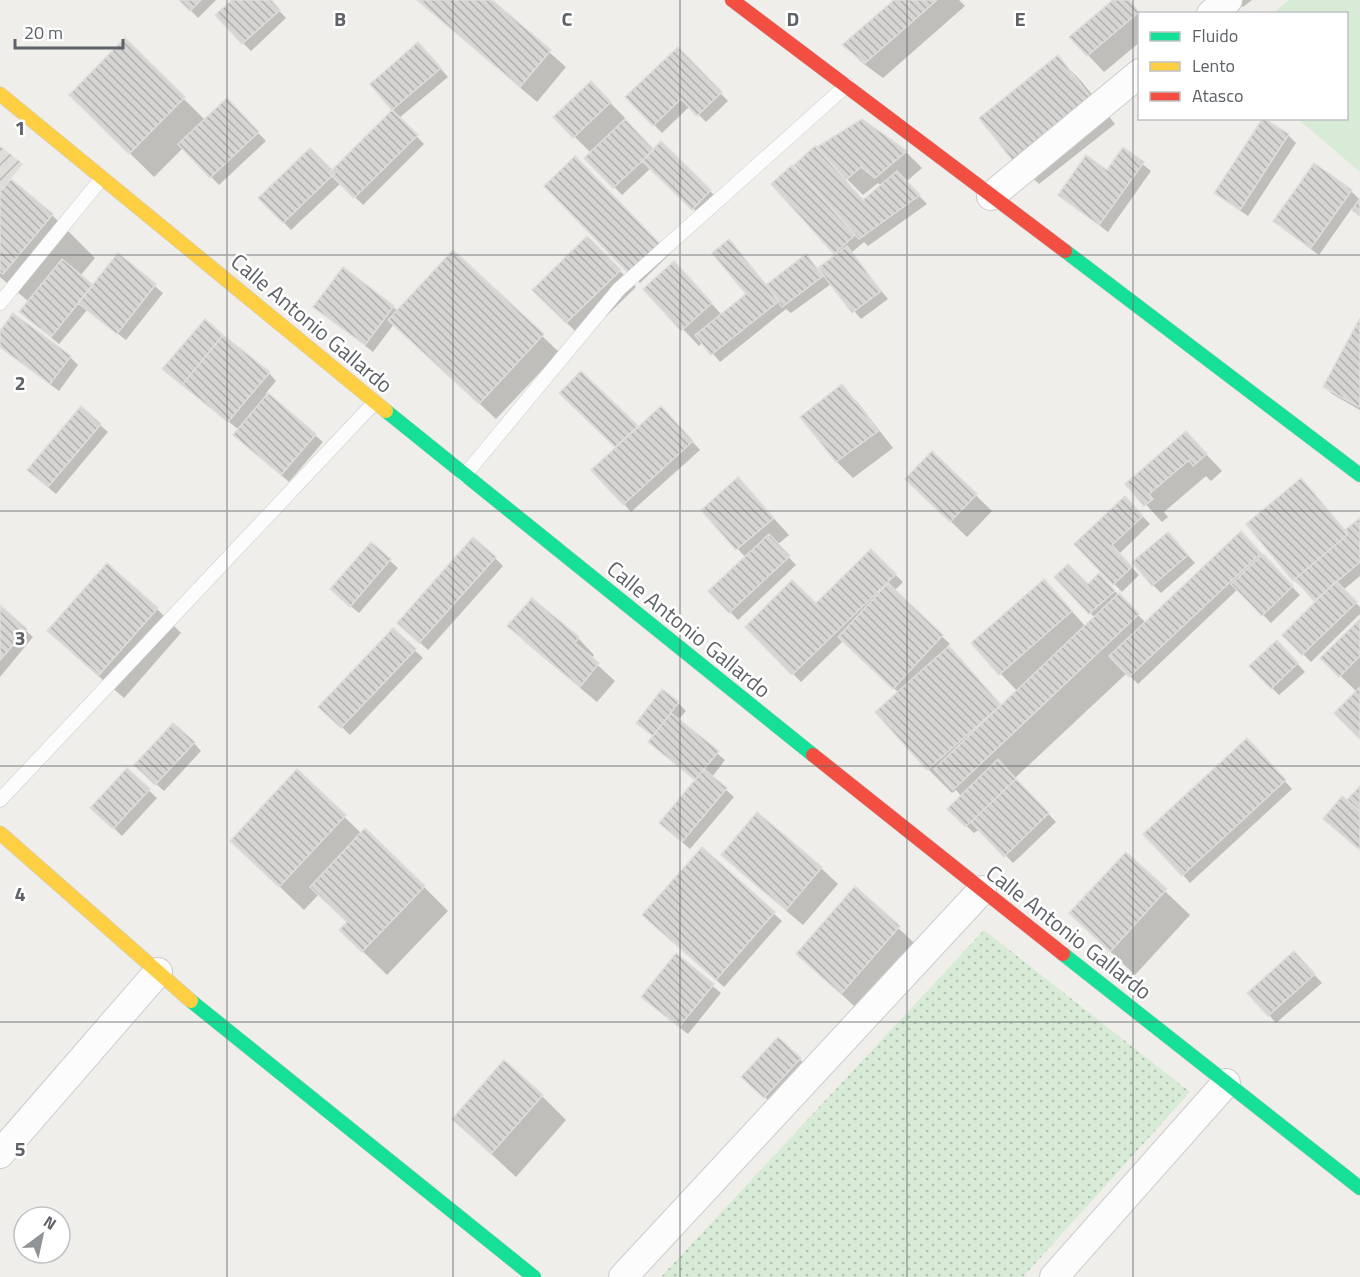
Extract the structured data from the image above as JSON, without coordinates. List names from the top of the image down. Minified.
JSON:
{"streets":{"main road":["Calle Antonio Gallardo"]},"legend":["Fluido","Lento","Atasco"],"scale_bar":"20 m","north":"top right","grid":{"columns":["B","C","D","E"],"rows":["1","2","3","4","5"]}}
